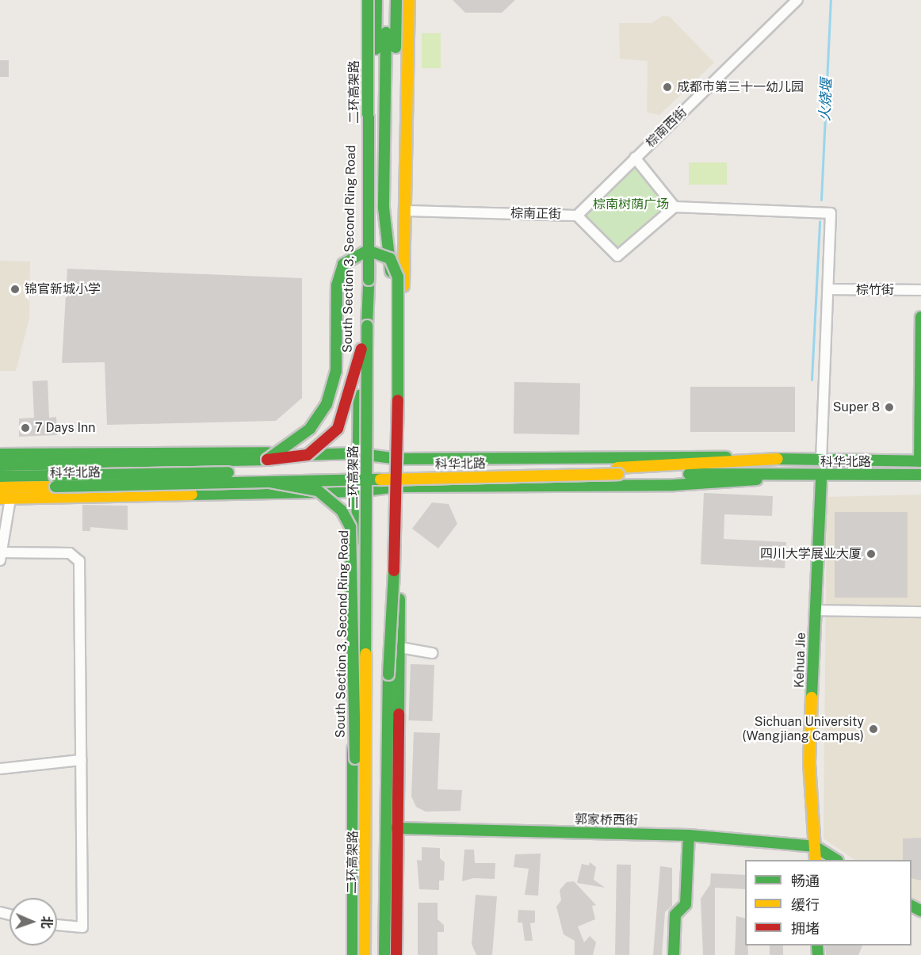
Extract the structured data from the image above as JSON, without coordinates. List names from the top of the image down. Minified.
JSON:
{"streets":{"main road":["二环高架路","South Section 3, Second Ring Road","科华北路","Kehua Jie","郭家桥西街"],"street":["棕南西街","棕南正街","棕竹街"]},"crossings":[["棕南西街","棕南正街"],["科华北路","Kehua Jie"],["Kehua Jie","郭家桥西街"]],"water":["火烧堰"],"parks":["棕南树荫广场"],"places":["成都市第三十一幼儿园","锦官新城小学","Super 8","7 Days Inn","四川大学展业大厦","Sichuan University (Wangjiang Campus)"],"legend":["畅通","缓行","拥堵"],"north":"right"}
